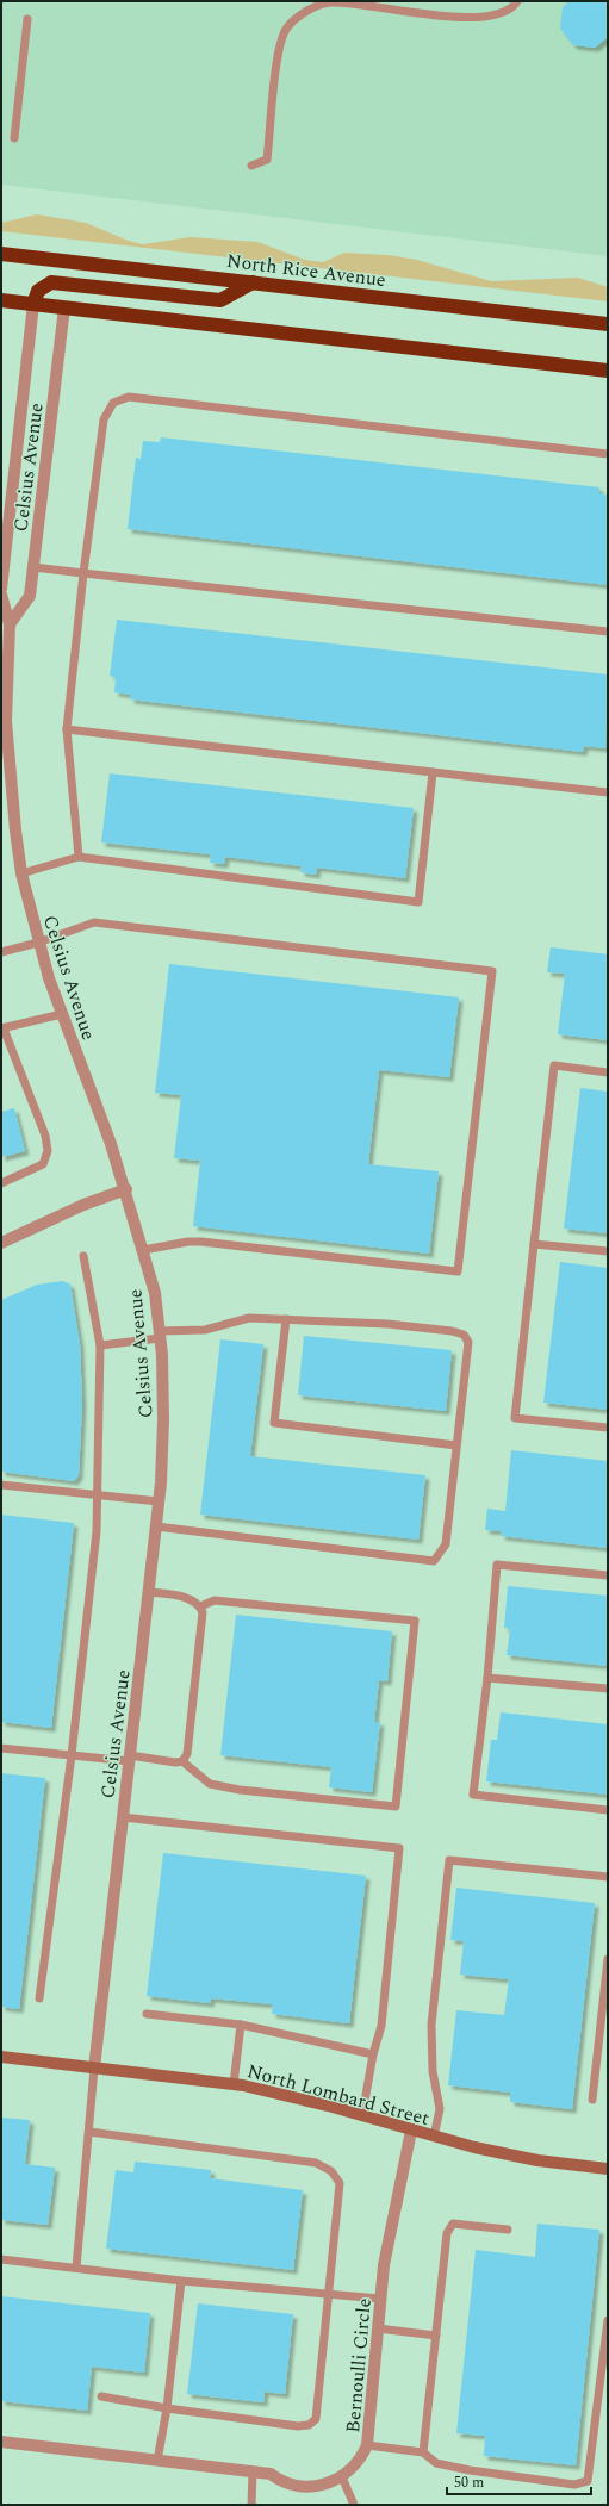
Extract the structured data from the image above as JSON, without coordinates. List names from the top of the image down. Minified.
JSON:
{"streets":{"highway":["North Rice Avenue"],"street":["Celsius Avenue","North Lombard Street","Bernoulli Circle"]},"crossings":[["Celsius Avenue","North Lombard Street"],["North Lombard Street","Bernoulli Circle"]],"scale_bar":"50 m"}
